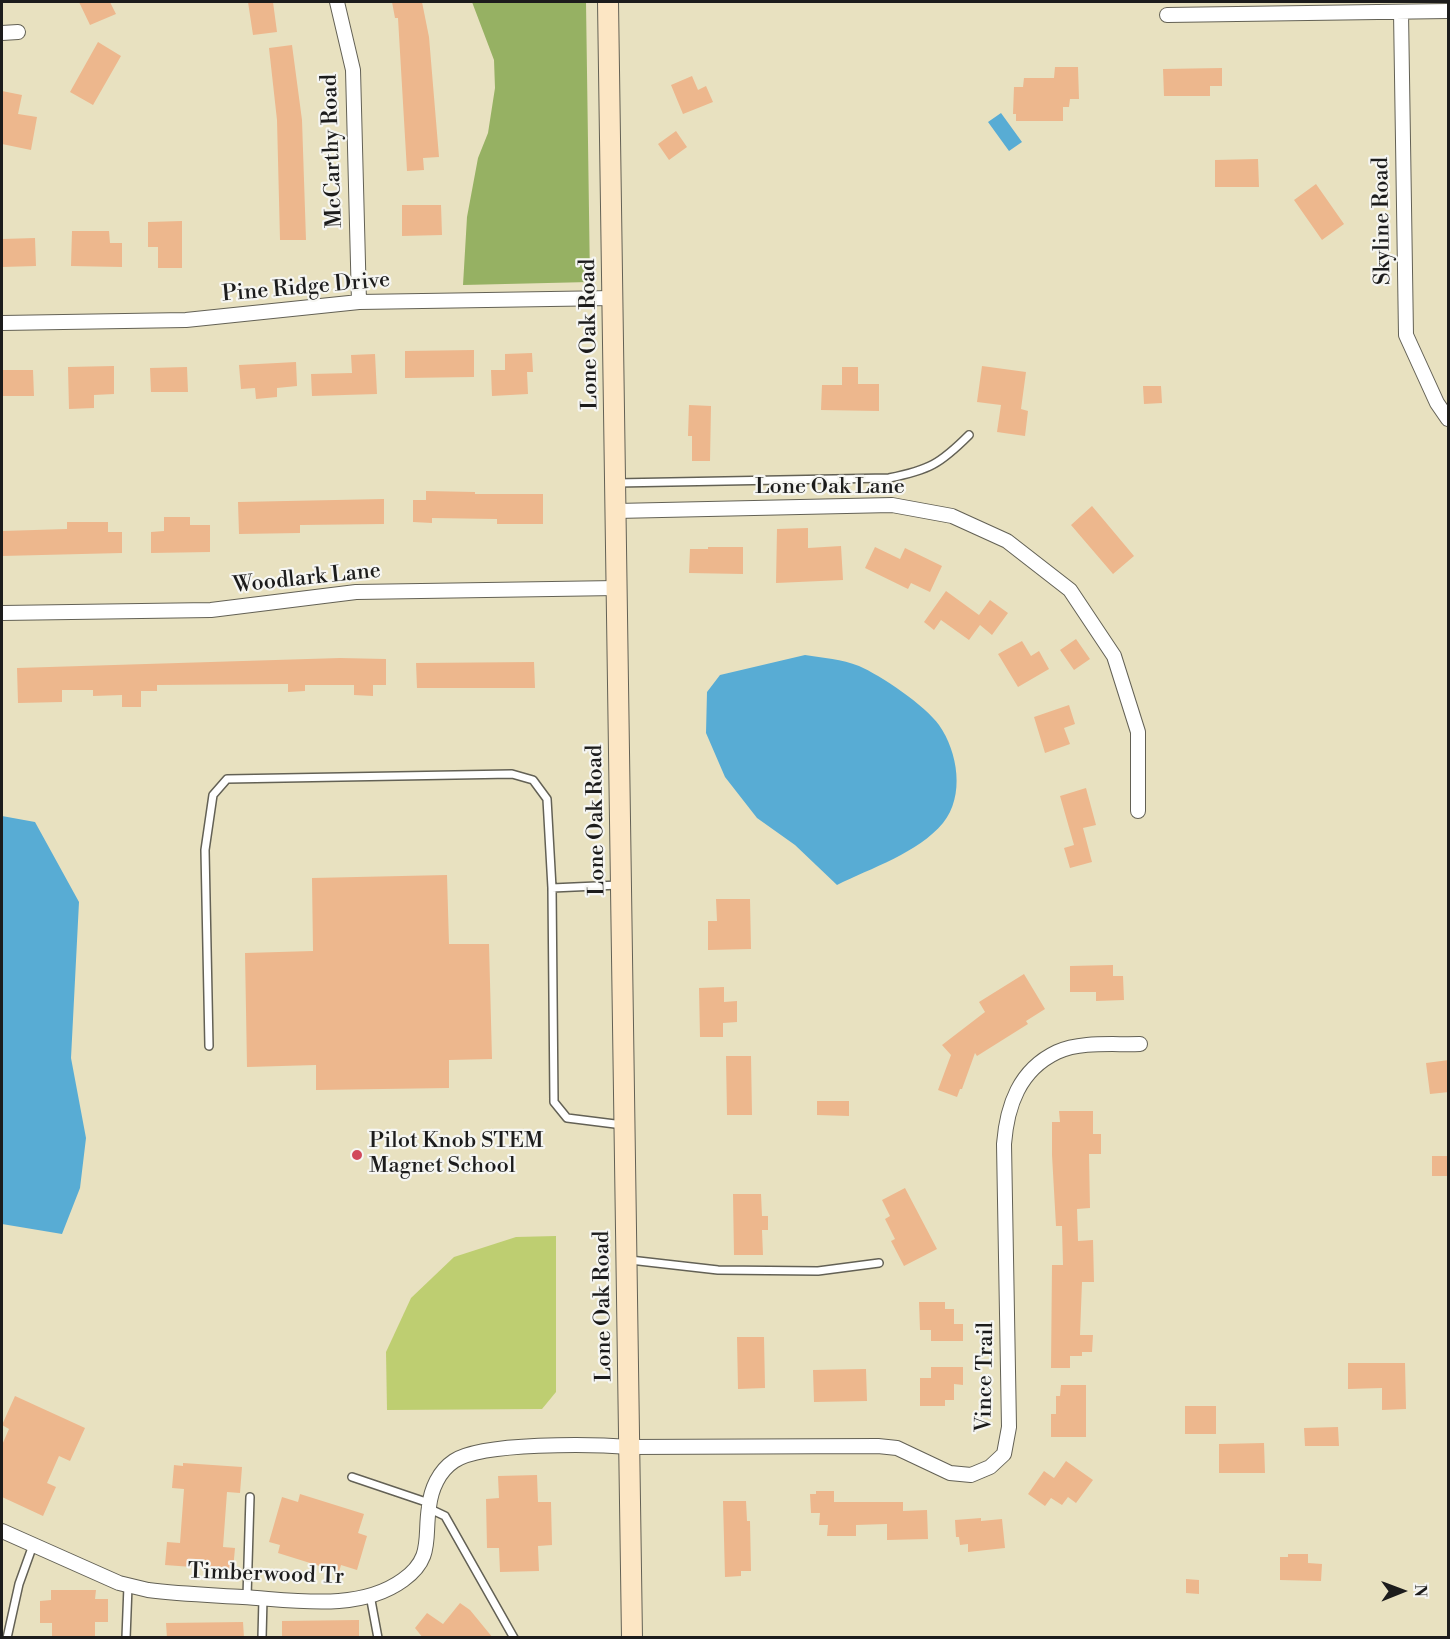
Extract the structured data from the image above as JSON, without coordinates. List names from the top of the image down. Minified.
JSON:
{"streets":{"main road":["Lone Oak Road"],"street":["McCarthy Road","Skyline Road","Pine Ridge Drive","Lone Oak Lane","Woodlark Lane","Vince Trail","Timberwood Tr"]},"crossings":[["McCarthy Road","Pine Ridge Drive"],["Pine Ridge Drive","Lone Oak Road"],["Lone Oak Road","Lone Oak Lane"],["Lone Oak Road","Woodlark Lane"],["Lone Oak Road","Vince Trail"],["Lone Oak Road","Timberwood Tr"],["Vince Trail","Timberwood Tr"]],"places":["Pilot Knob STEM Magnet School"],"north":"right"}
